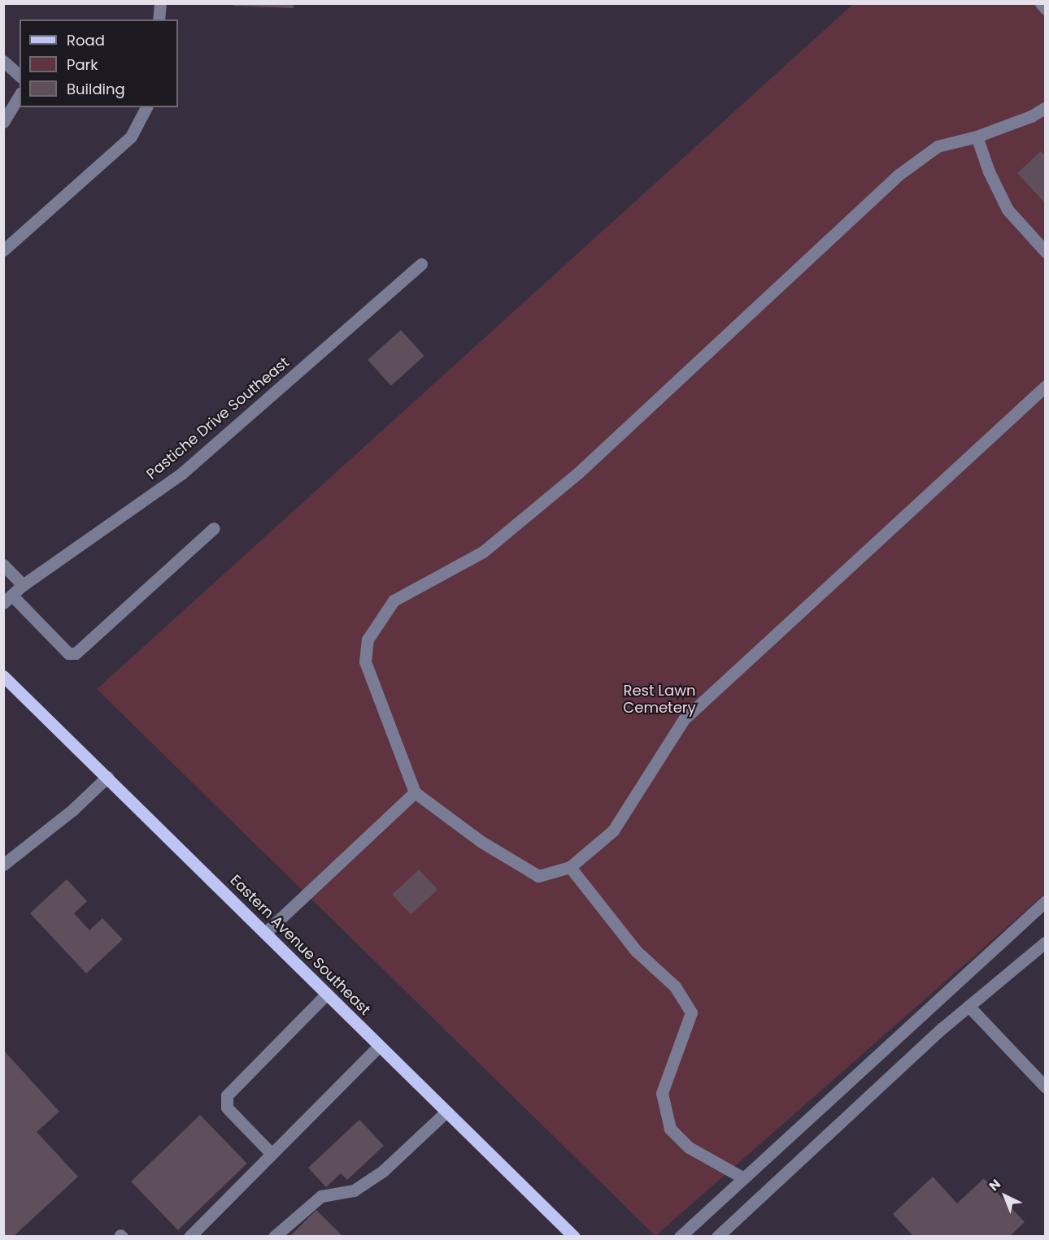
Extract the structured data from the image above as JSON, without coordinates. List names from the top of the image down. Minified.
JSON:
{"streets":{"main road":["Eastern Avenue Southeast"],"street":["Pastiche Drive Southeast"]},"parks":["Rest Lawn Cemetery"],"legend":["Road","Park","Building"],"north":"top left"}
